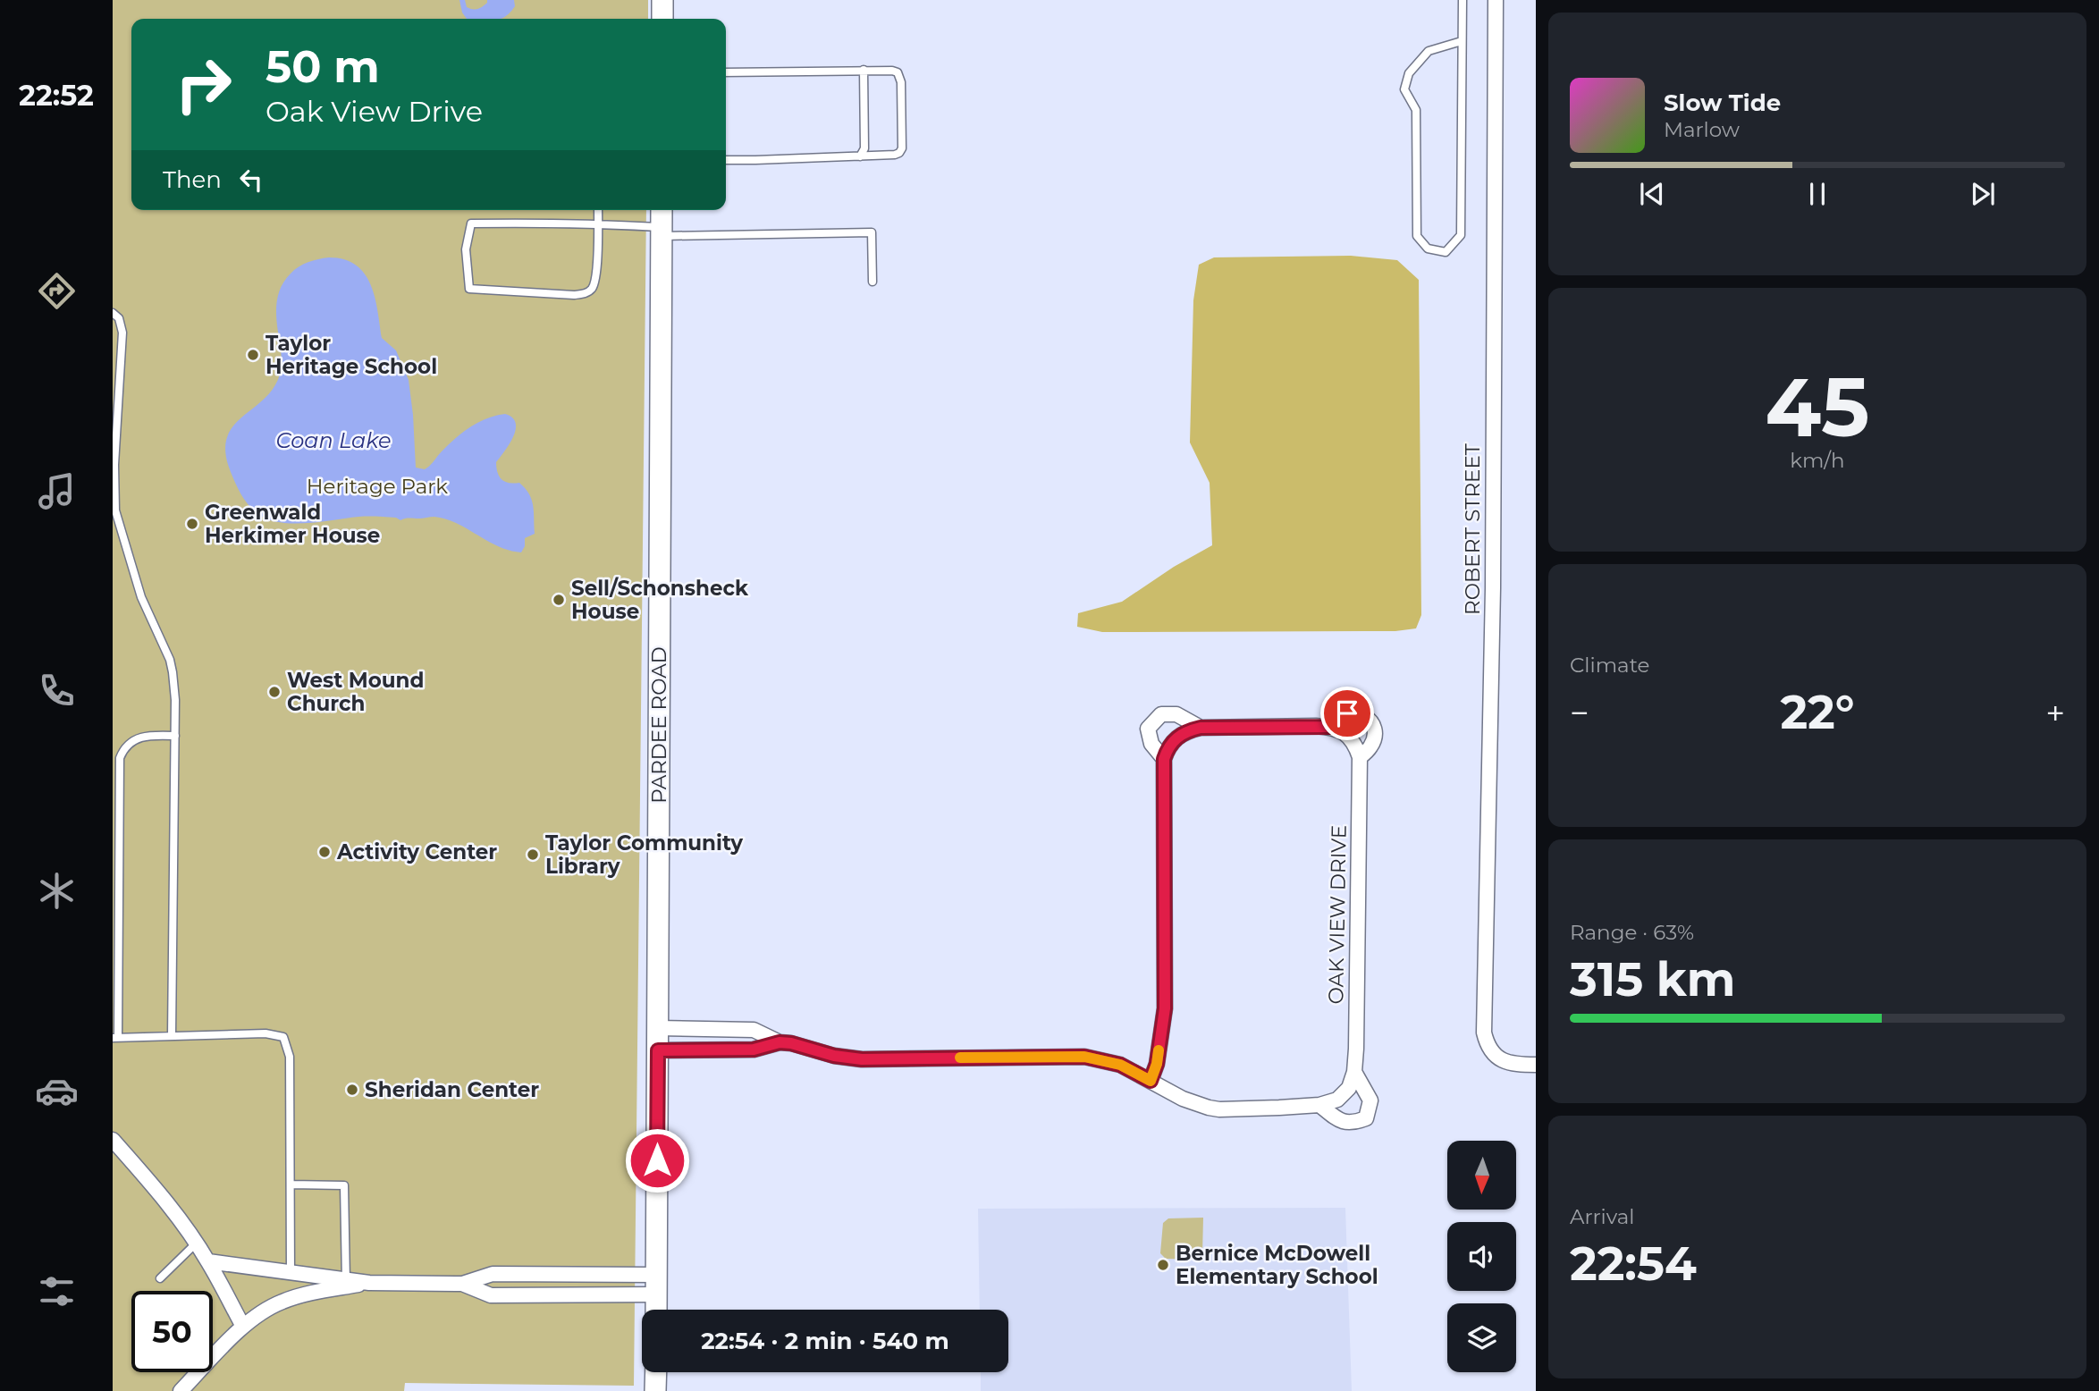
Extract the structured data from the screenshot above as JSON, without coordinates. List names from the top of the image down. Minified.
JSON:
{"streets":{"main road":["PARDEE ROAD"],"street":["ROBERT STREET","OAK VIEW DRIVE"]},"crossings":[["PARDEE ROAD","OAK VIEW DRIVE"]],"water":["Coan Lake"],"parks":["Heritage Park"],"places":["Taylor Heritage School","Greenwald Herkimer House","Sell/Schonsheck House","West Mound Church","Activity Center","Taylor Community Library","Sheridan Center","Bernice McDowell Elementary School"],"north":"bottom","page":{"tabs":"22:52","turn":["50 m","Oak View Drive"],"song":["Slow Tide","Marlow"],"then":"Then","tile":[["45","km/h"],"Climate",["Range · 63%","315 km"],["Arrival","22:54"]],"heat":["−","22°","+"],"limit":"50","trip":"22:54 · 2 min · 540 m"}}
